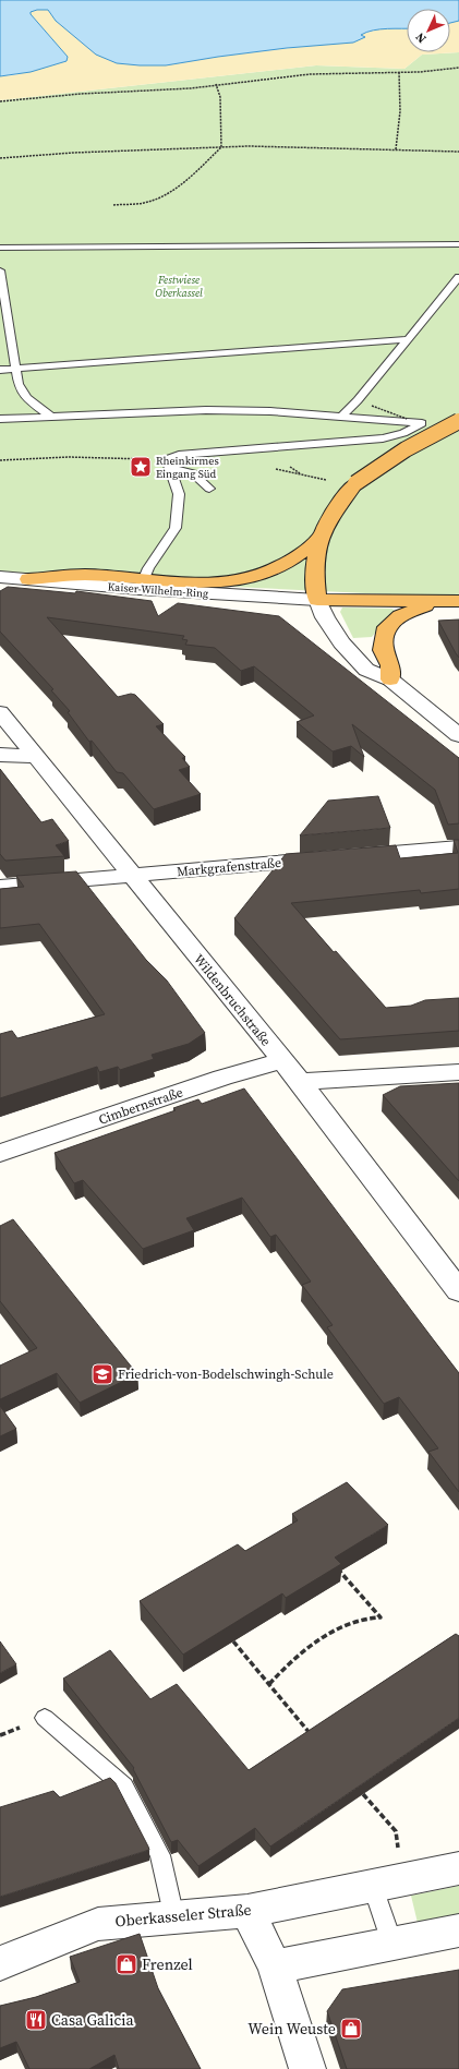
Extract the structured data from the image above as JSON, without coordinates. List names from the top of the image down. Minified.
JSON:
{"streets":{"street":["Kaiser-Wilhelm-Ring","Markgrafenstraße","Wildenbruchstraße","Cimbernstraße","Oberkasseler Straße"]},"crossings":[["Markgrafenstraße","Wildenbruchstraße"],["Wildenbruchstraße","Cimbernstraße"]],"parks":["Festwiese Oberkassel"],"places":{"place":["Rheinkirmes Eingang Süd"],"school or university":["Friedrich-von-Bodelschwingh-Schule"],"shop":["Frenzel","Wein Weuste"],"restaurant":["Casa Galicia"]},"north":"bottom left"}
